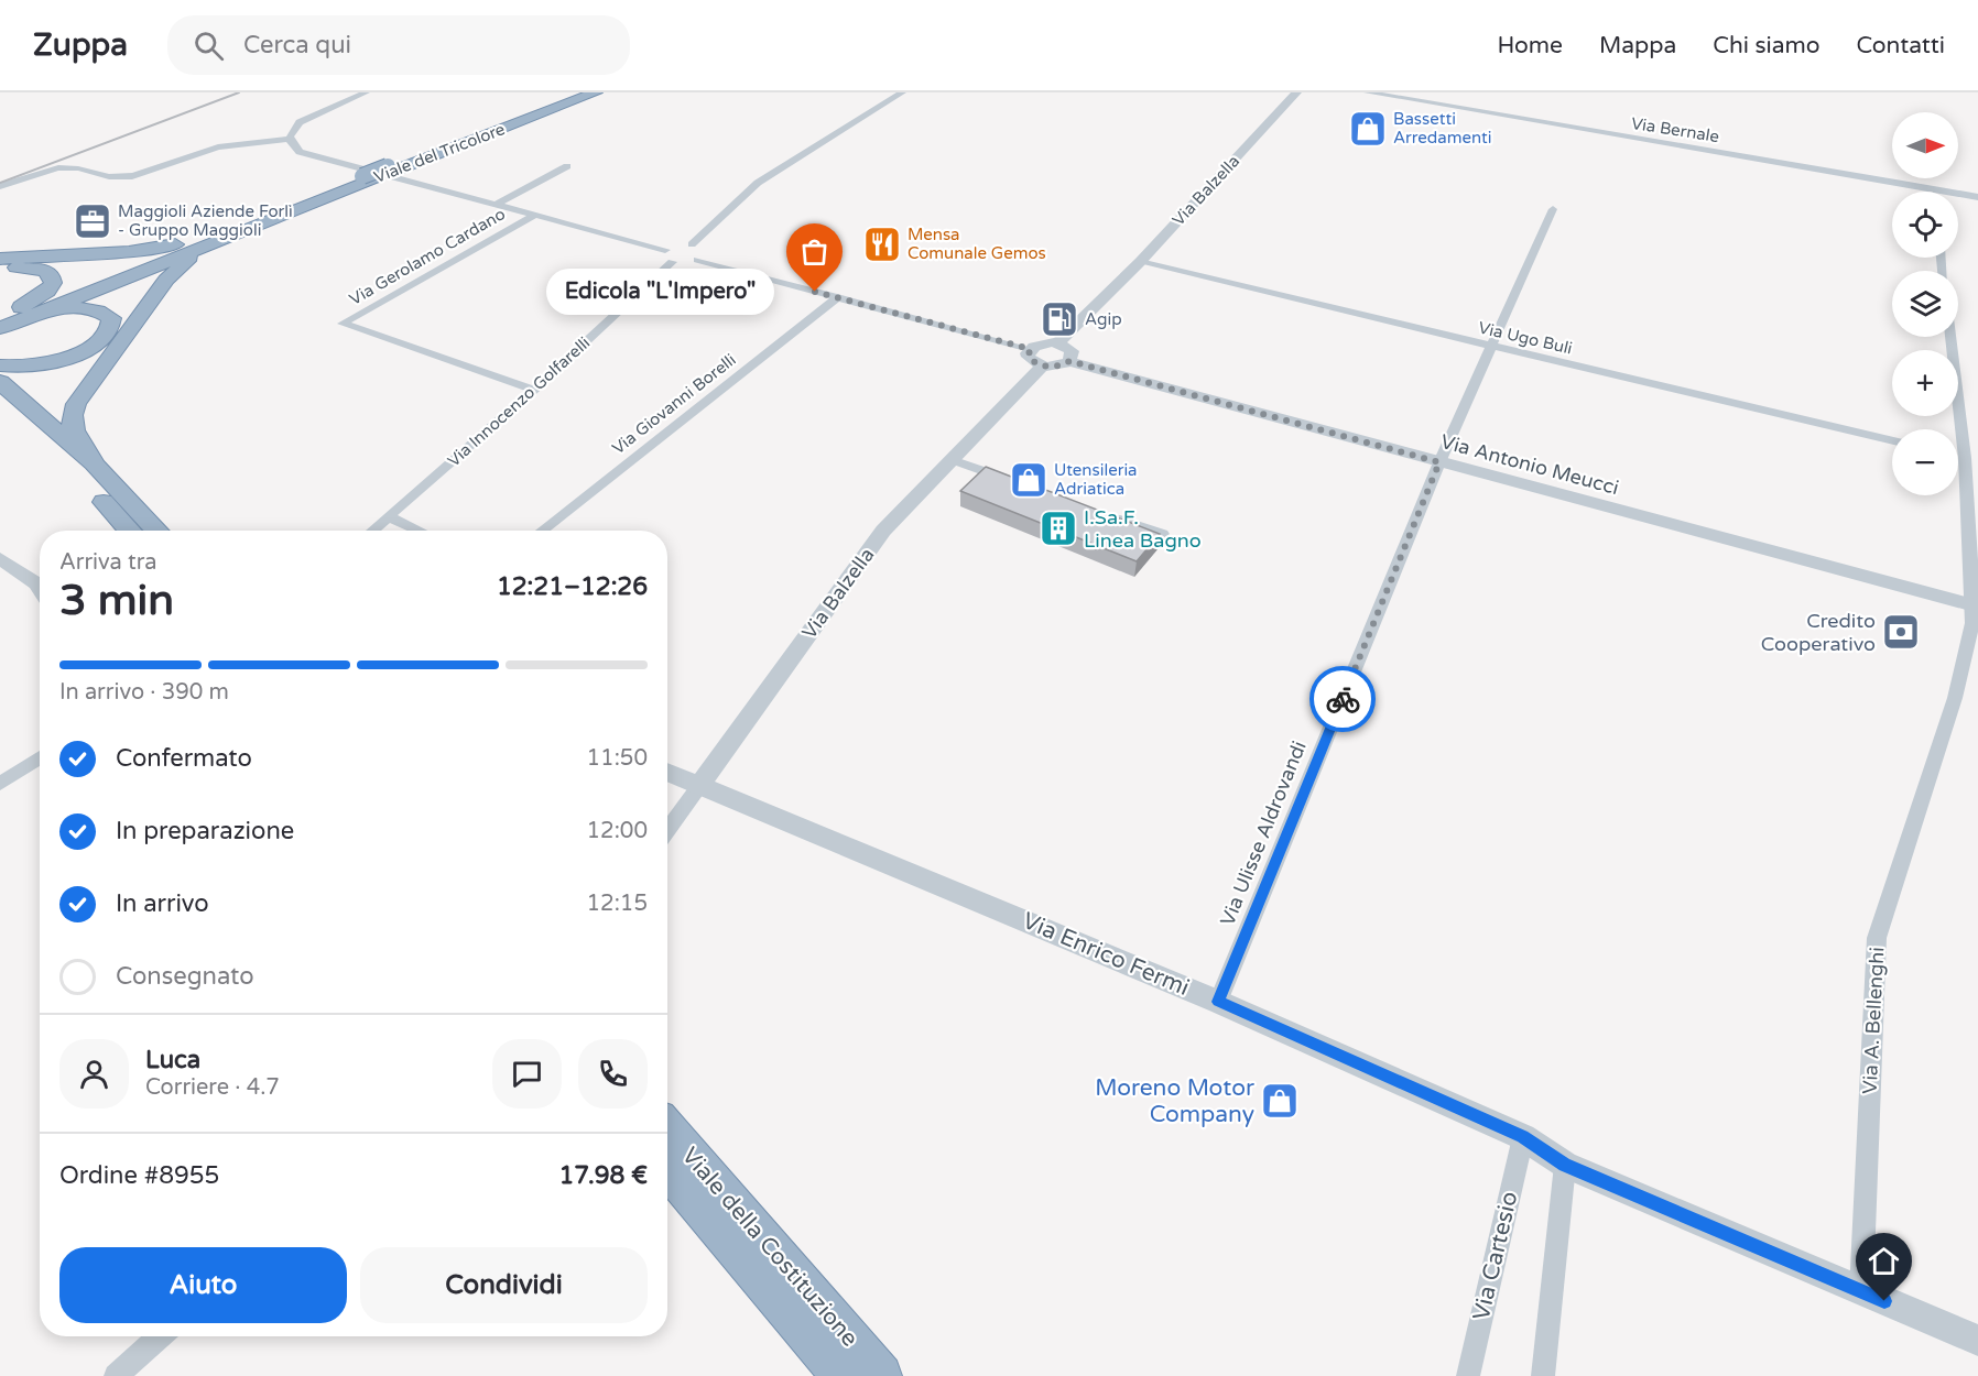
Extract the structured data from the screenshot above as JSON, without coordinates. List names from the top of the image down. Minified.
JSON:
{"streets":{"highway":["Viale del Tricolore","Viale della Costituzione"],"street":["Via Bernale","Via Balzella","Via Gerolamo Cardano","Via Ugo Buli","Via Innocenzo Golfarelli","Via Giovanni Borelli","Via Antonio Meucci","Via Ulisse Aldrovandi","Via Enrico Fermi","Via A. Bellenghi","Via Cartesio"]},"crossings":[["Via Balzella","Via Ugo Buli"],["Via Balzella","Via Enrico Fermi"],["Via Gerolamo Cardano","Via Innocenzo Golfarelli"],["Via Ugo Buli","Via Ulisse Aldrovandi"],["Via Antonio Meucci","Via Ulisse Aldrovandi"],["Via Antonio Meucci","Via A. Bellenghi"],["Via Ulisse Aldrovandi","Via Enrico Fermi"],["Via Enrico Fermi","Via A. Bellenghi"],["Via Enrico Fermi","Via Cartesio"]],"places":{"shop":["Bassetti Arredamenti","Utensileria Adriatica","Moreno Motor Company"],"office":["Maggioli Aziende Forlì - Gruppo Maggioli"],"restaurant":["Mensa Comunale Gemos"],"other":["Edicola \"L'Impero\""],"fuel station":["Agip"],"building":["I.Sa.F. Linea Bagno"],"bank":["Credito Cooperativo"]},"north":"right","page":{"header":"Zuppa","search":"Cerca qui","nav":["Home","Mappa","Chi siamo","Contatti"],"map_buttons":["+","−"],"bubble":"Edicola \"L'Impero\"","heading":["3 min","Arriva tra","12:21–12:26"],"panel":["Luca","Corriere · 4.7","Ordine #8955","17.98 €"],"bar":"In arrivo · 390 m","list":[["Confermato","11:50"],["In preparazione","12:00"],["In arrivo","12:15"],"Consegnato"],"buttons":["Aiuto","Condividi"]}}
